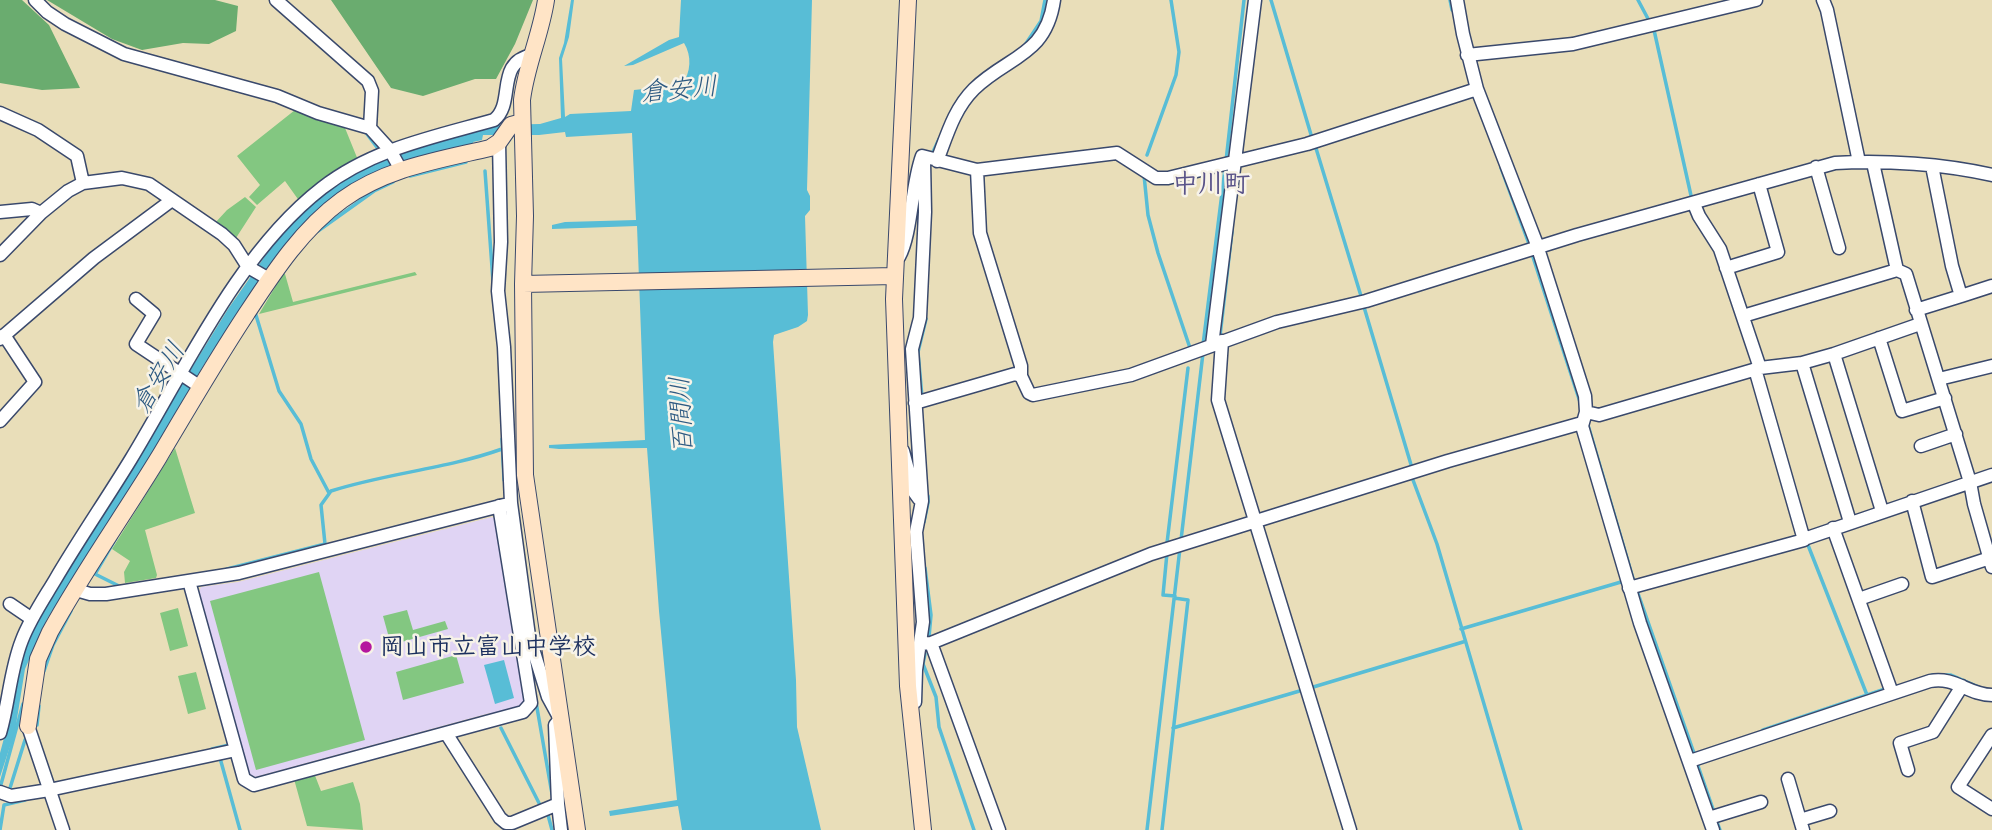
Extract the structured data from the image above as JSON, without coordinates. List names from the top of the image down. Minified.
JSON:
{"districts":["中川町"],"water":["倉安川","百間川"],"places":["岡山市立富山中学校"]}
